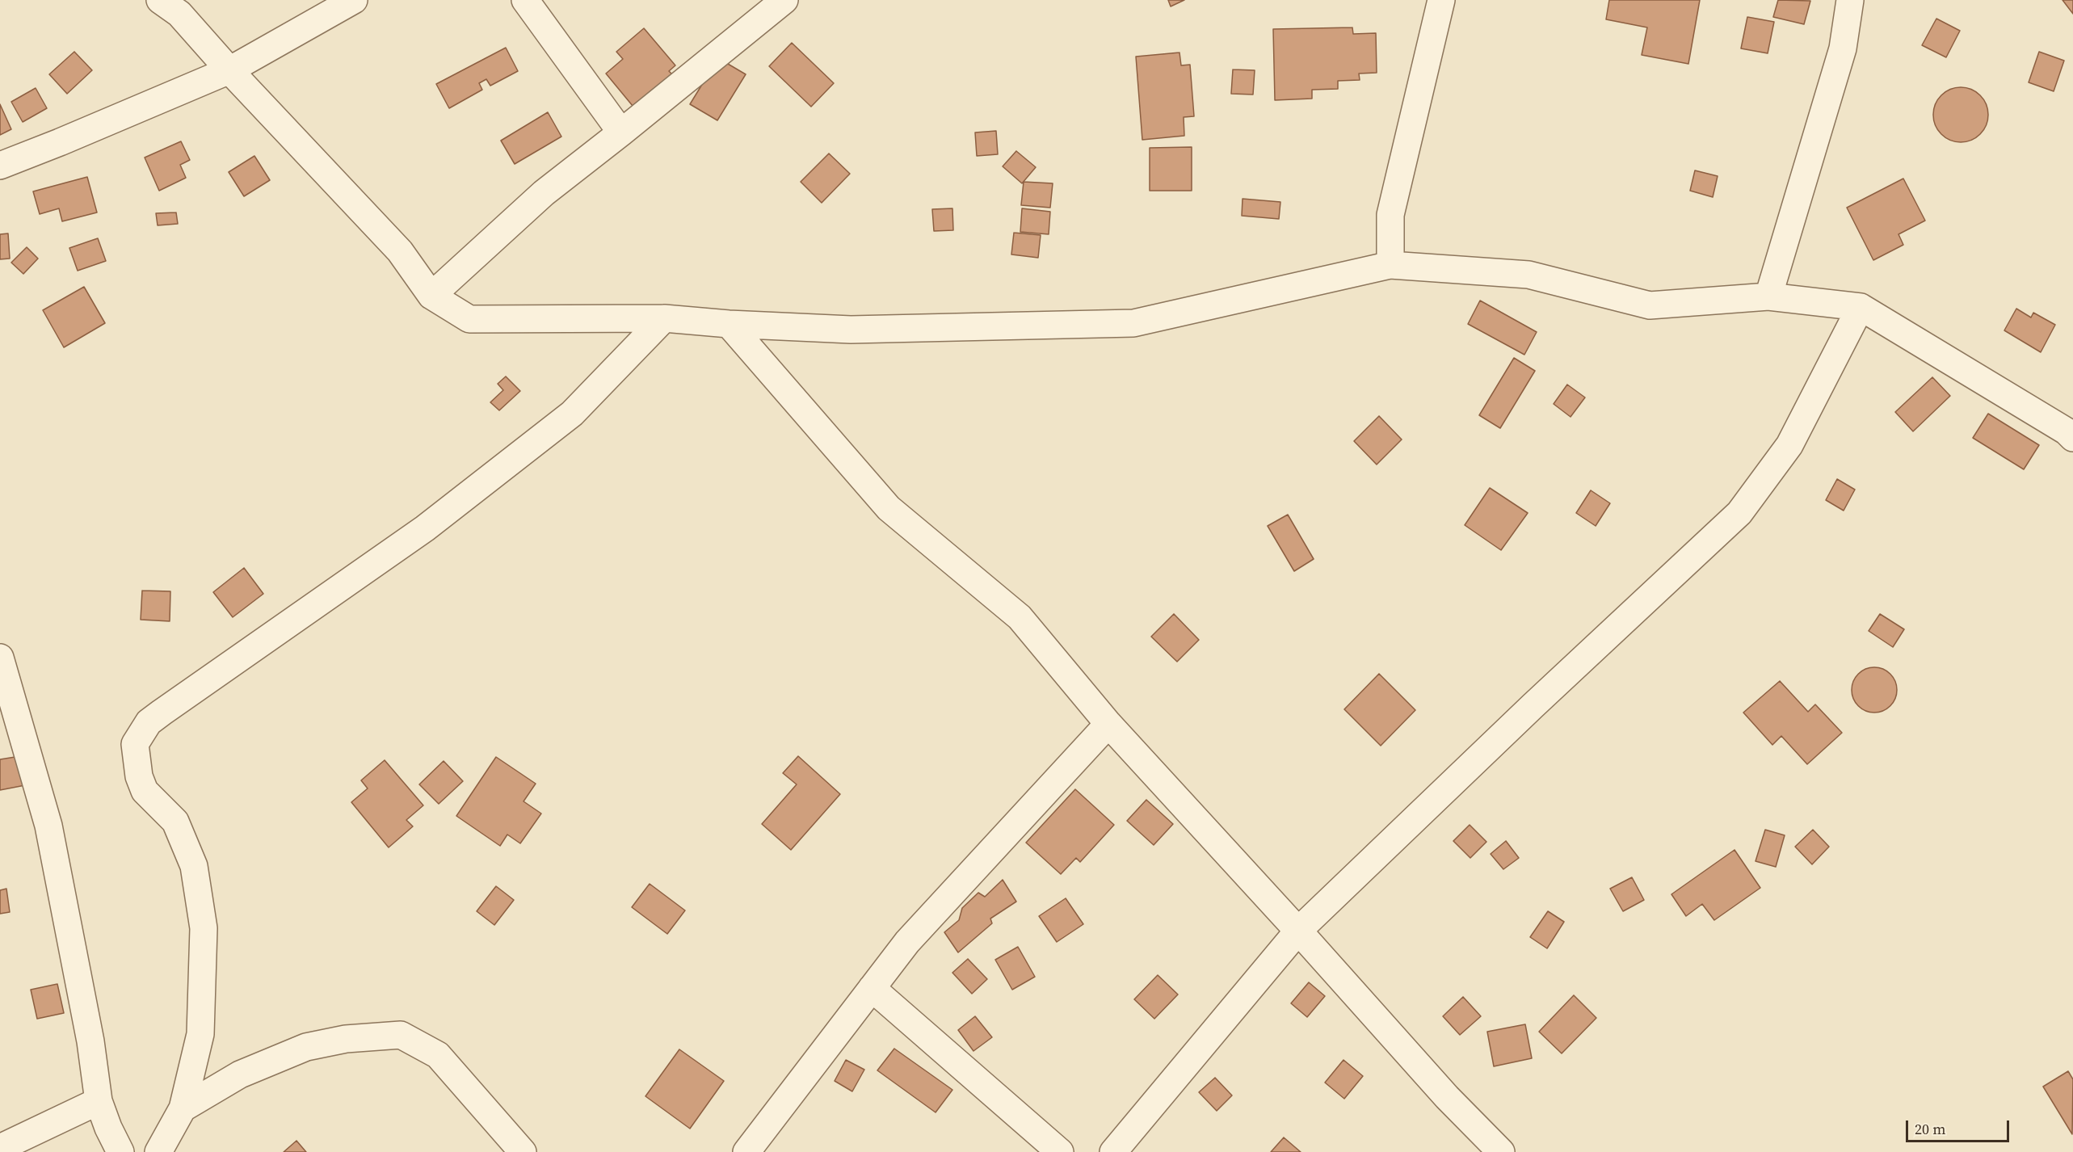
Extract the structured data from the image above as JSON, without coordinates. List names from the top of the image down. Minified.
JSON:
{"scale_bar":"20 m"}
